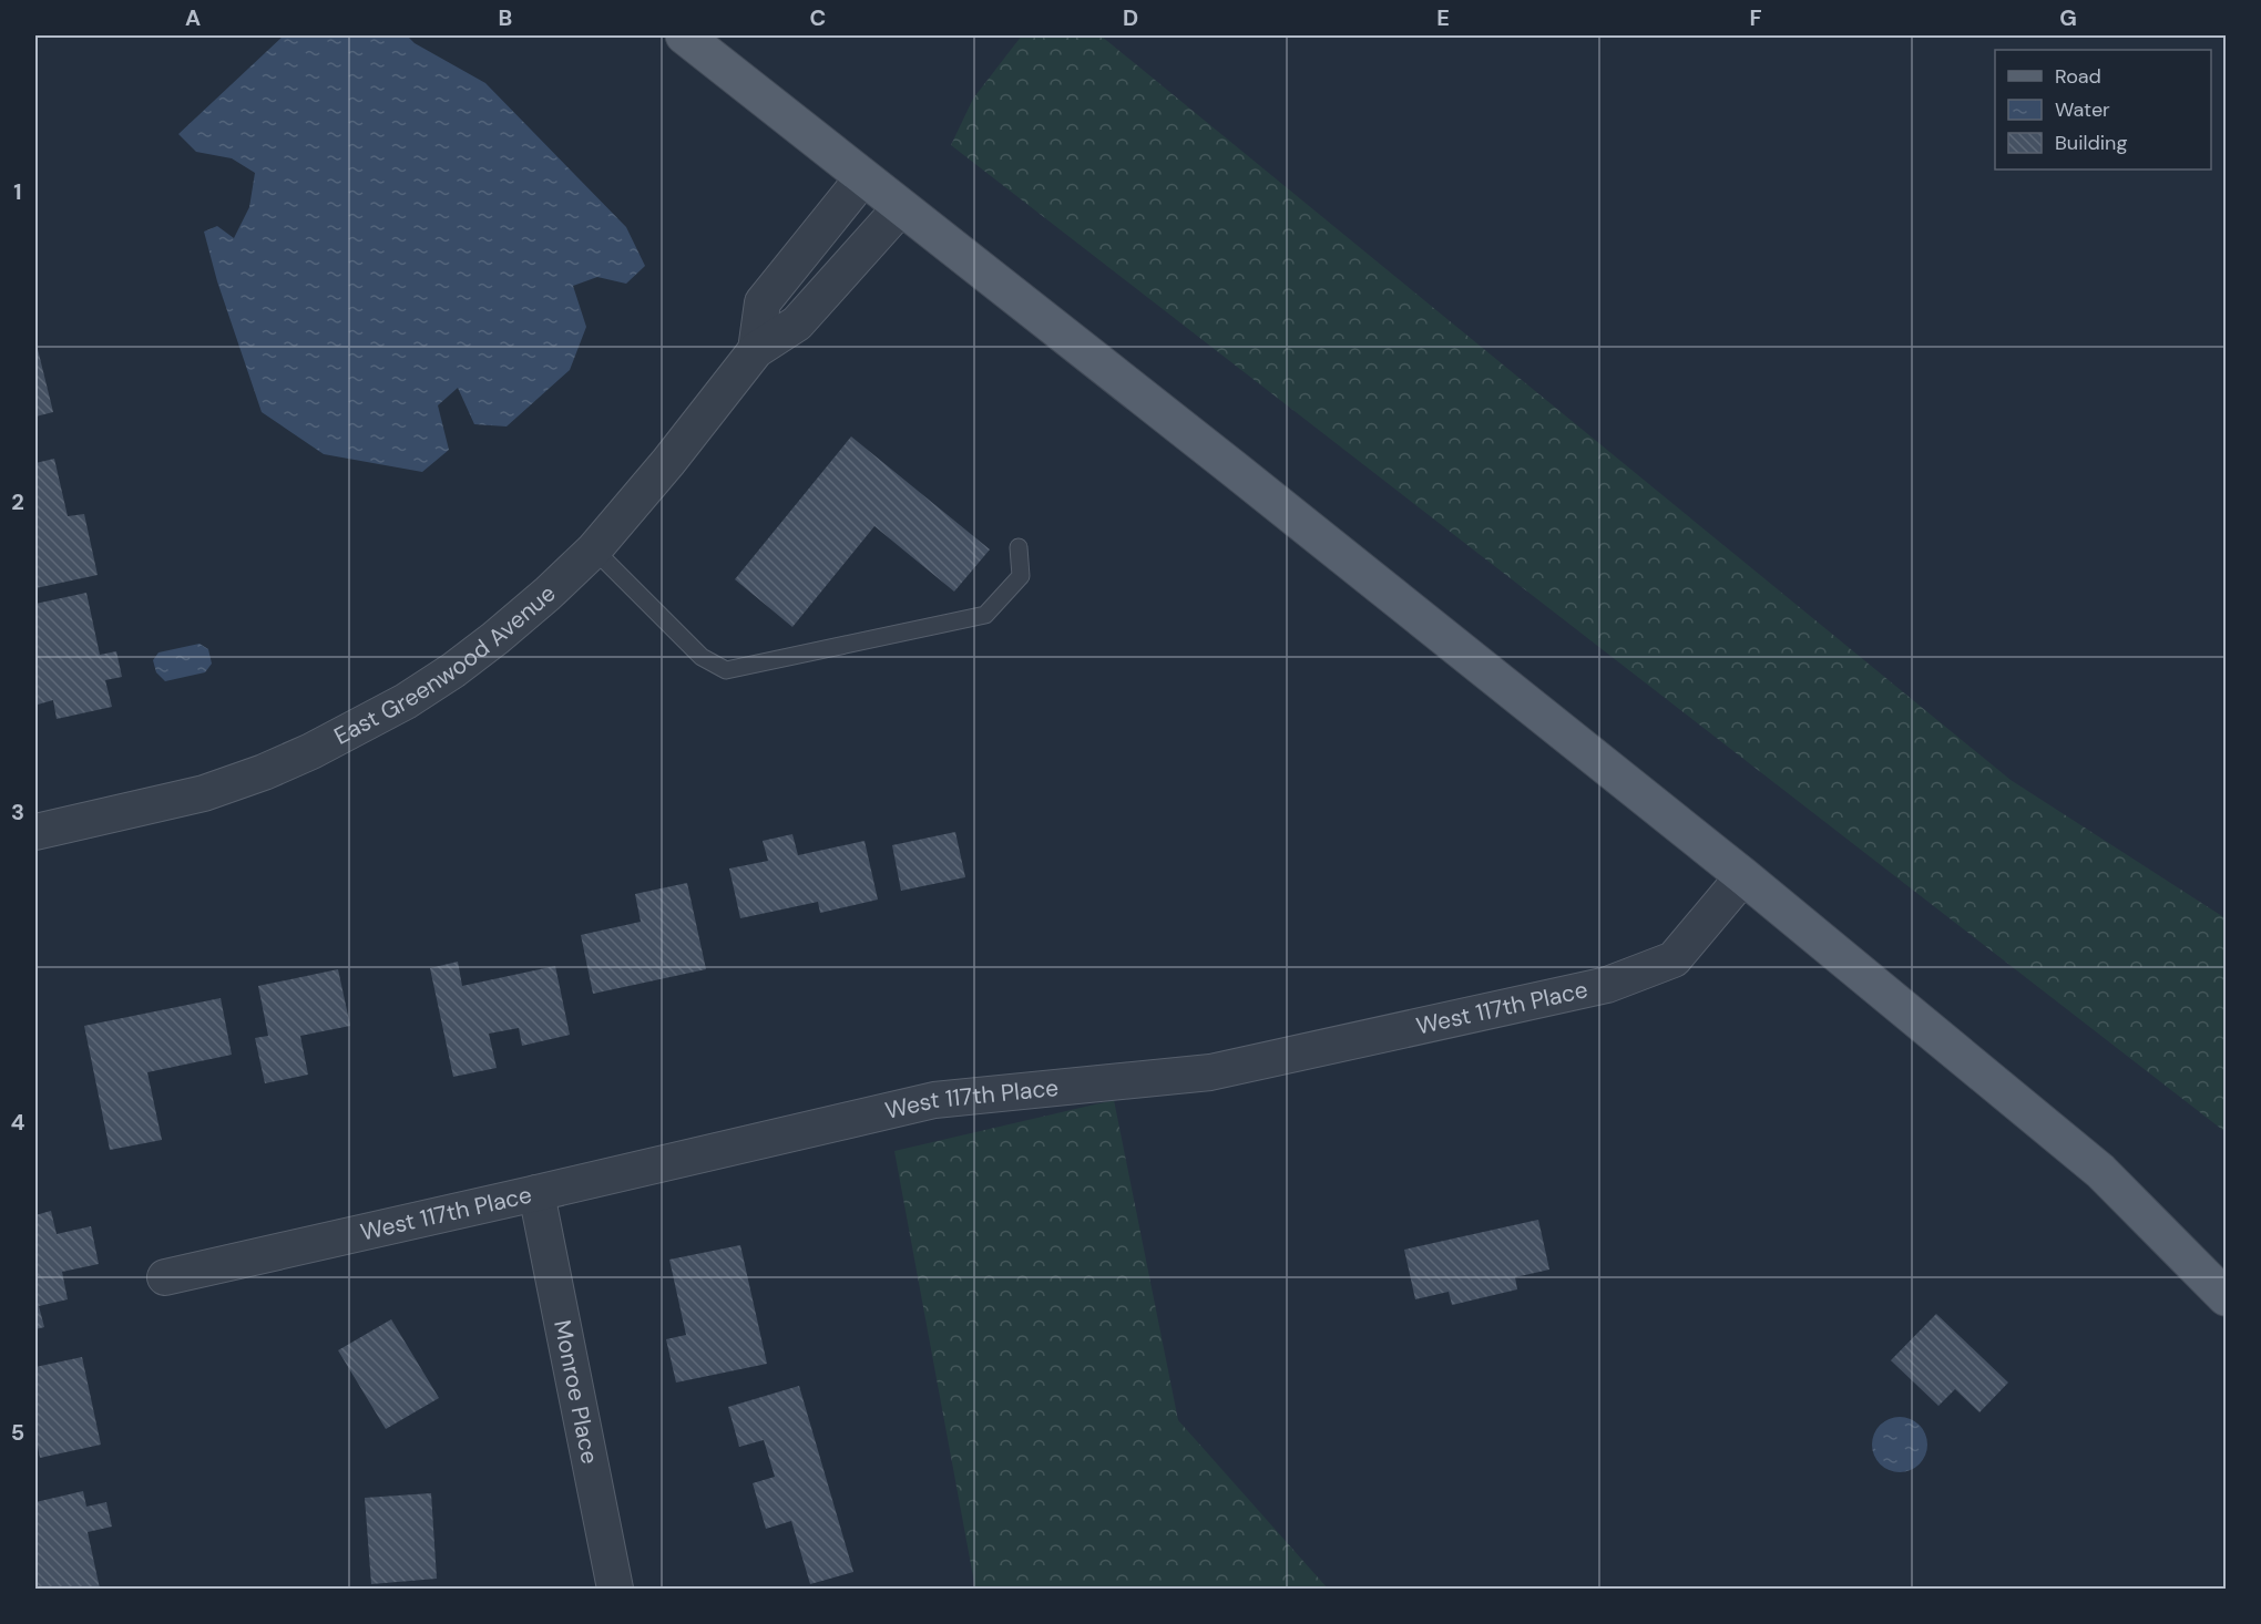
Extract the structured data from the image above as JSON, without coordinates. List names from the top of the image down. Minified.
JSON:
{"streets":{"street":["East Greenwood Avenue","West 117th Place","Monroe Place"]},"crossings":[["West 117th Place","Monroe Place"]],"legend":["Road","Water","Building"],"grid":{"columns":["A","B","C","D","E","F","G"],"rows":["1","2","3","4","5"]}}
